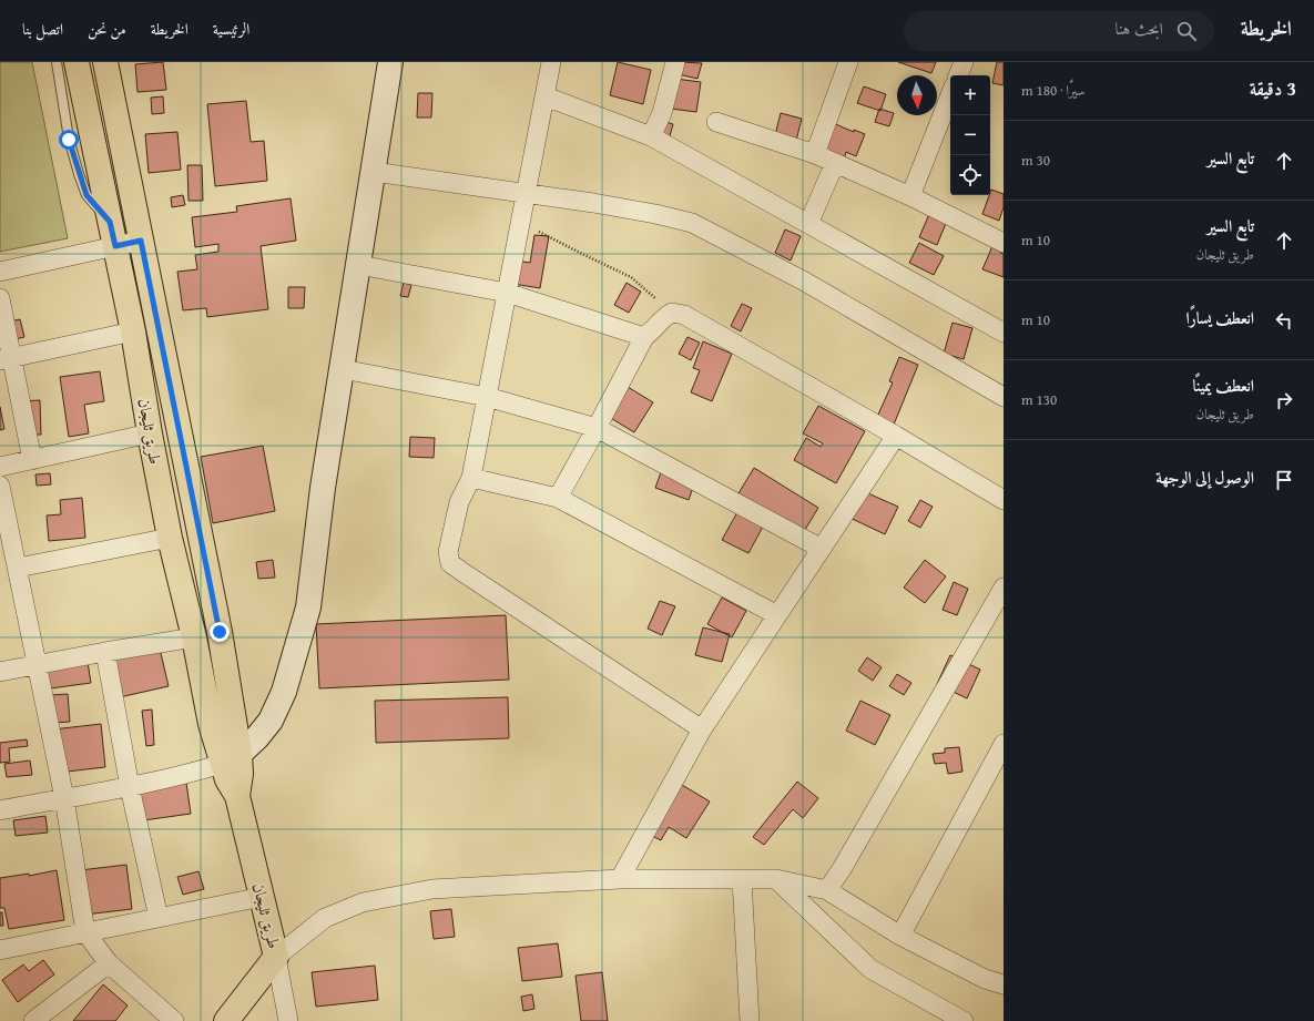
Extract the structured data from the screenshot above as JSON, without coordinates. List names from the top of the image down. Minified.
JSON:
{"streets":{"main road":["طريق ثليجان"]},"north":"bottom","page":{"header":"الخريطة","search":"ابحث هنا","nav":["الرئيسية","الخريطة","من نحن","اتصل بنا"],"heading":["3 دقيقة","سيرًا · 180 m"],"map_buttons":["+","−"],"list":[["تابع السير","30 m"],["تابع السير","طريق ثليجان","10 m"],["انعطف يسارًا","10 m"],["انعطف يمينًا","طريق ثليجان","130 m"],"الوصول إلى الوجهة"]}}
